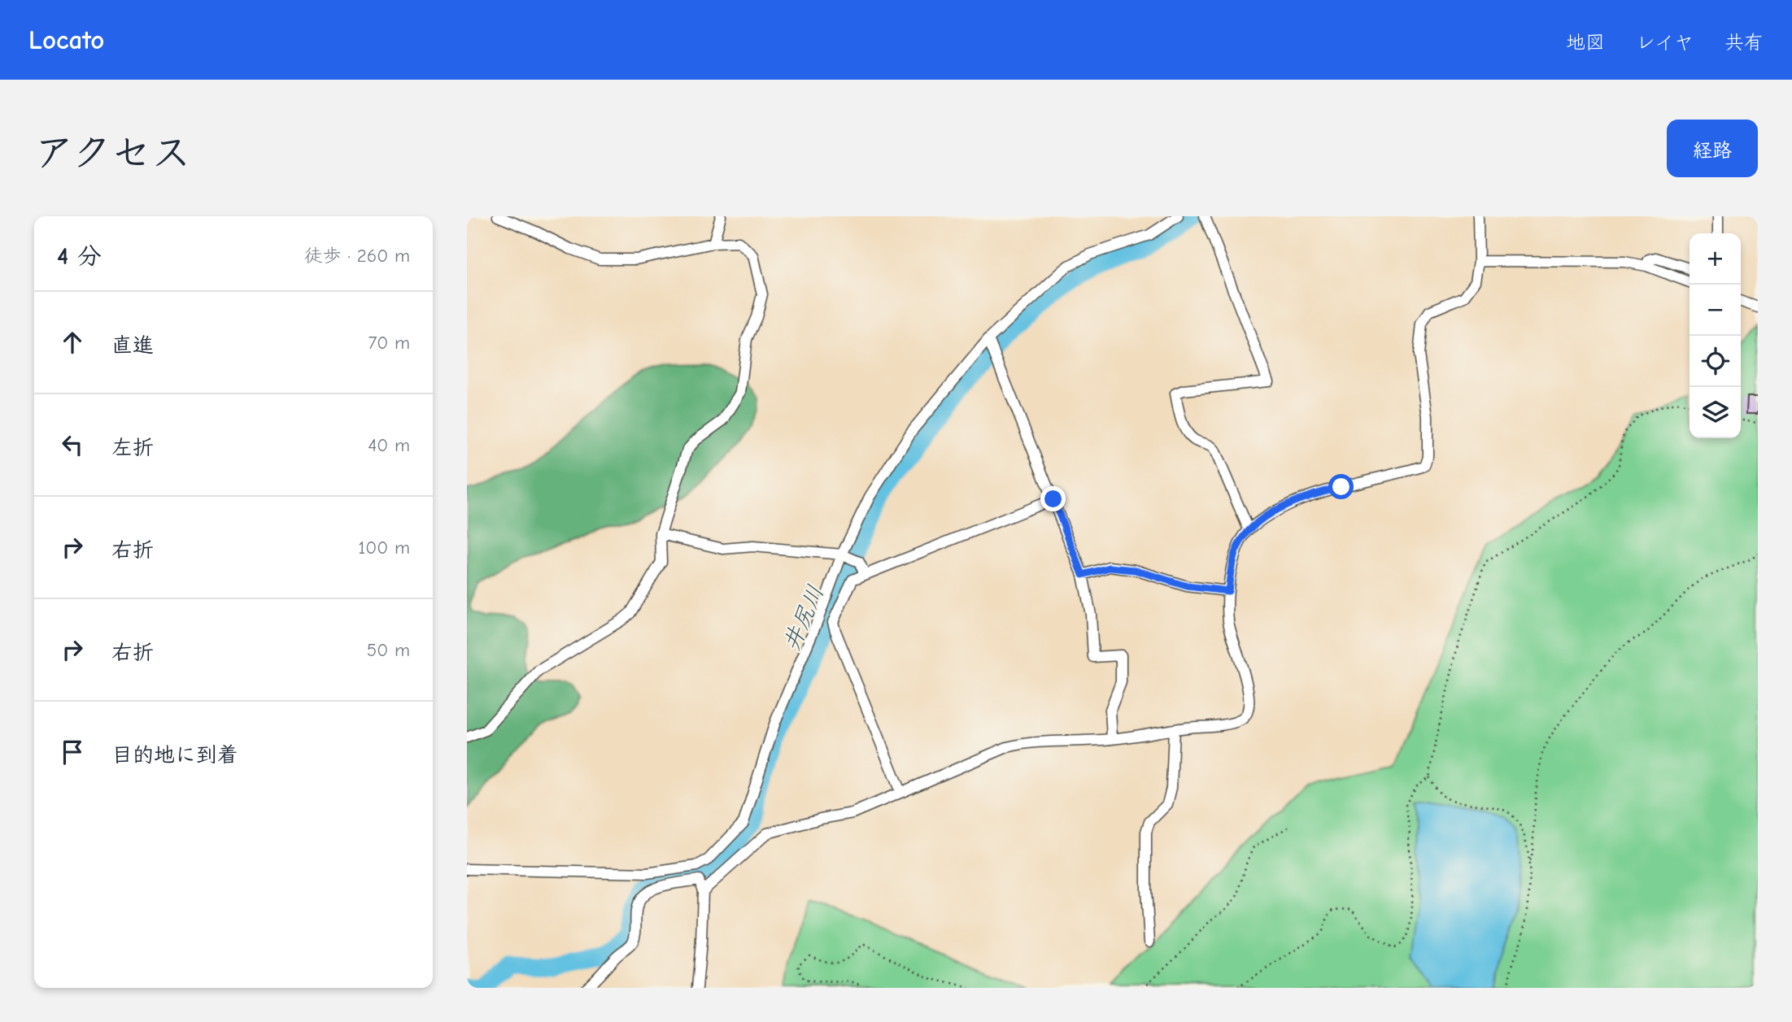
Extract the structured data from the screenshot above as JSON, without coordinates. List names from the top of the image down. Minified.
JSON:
{"water":["井尻川"],"page":{"header":"Locato","nav":["地図","レイヤ","共有"],"title":"アクセス","buttons":"経路","heading":["4 分","徒歩 · 260 m"],"map_buttons":["+","−"],"list":[["直進","70 m"],["左折","40 m"],["右折","100 m"],["右折","50 m"],"目的地に到着"]}}
